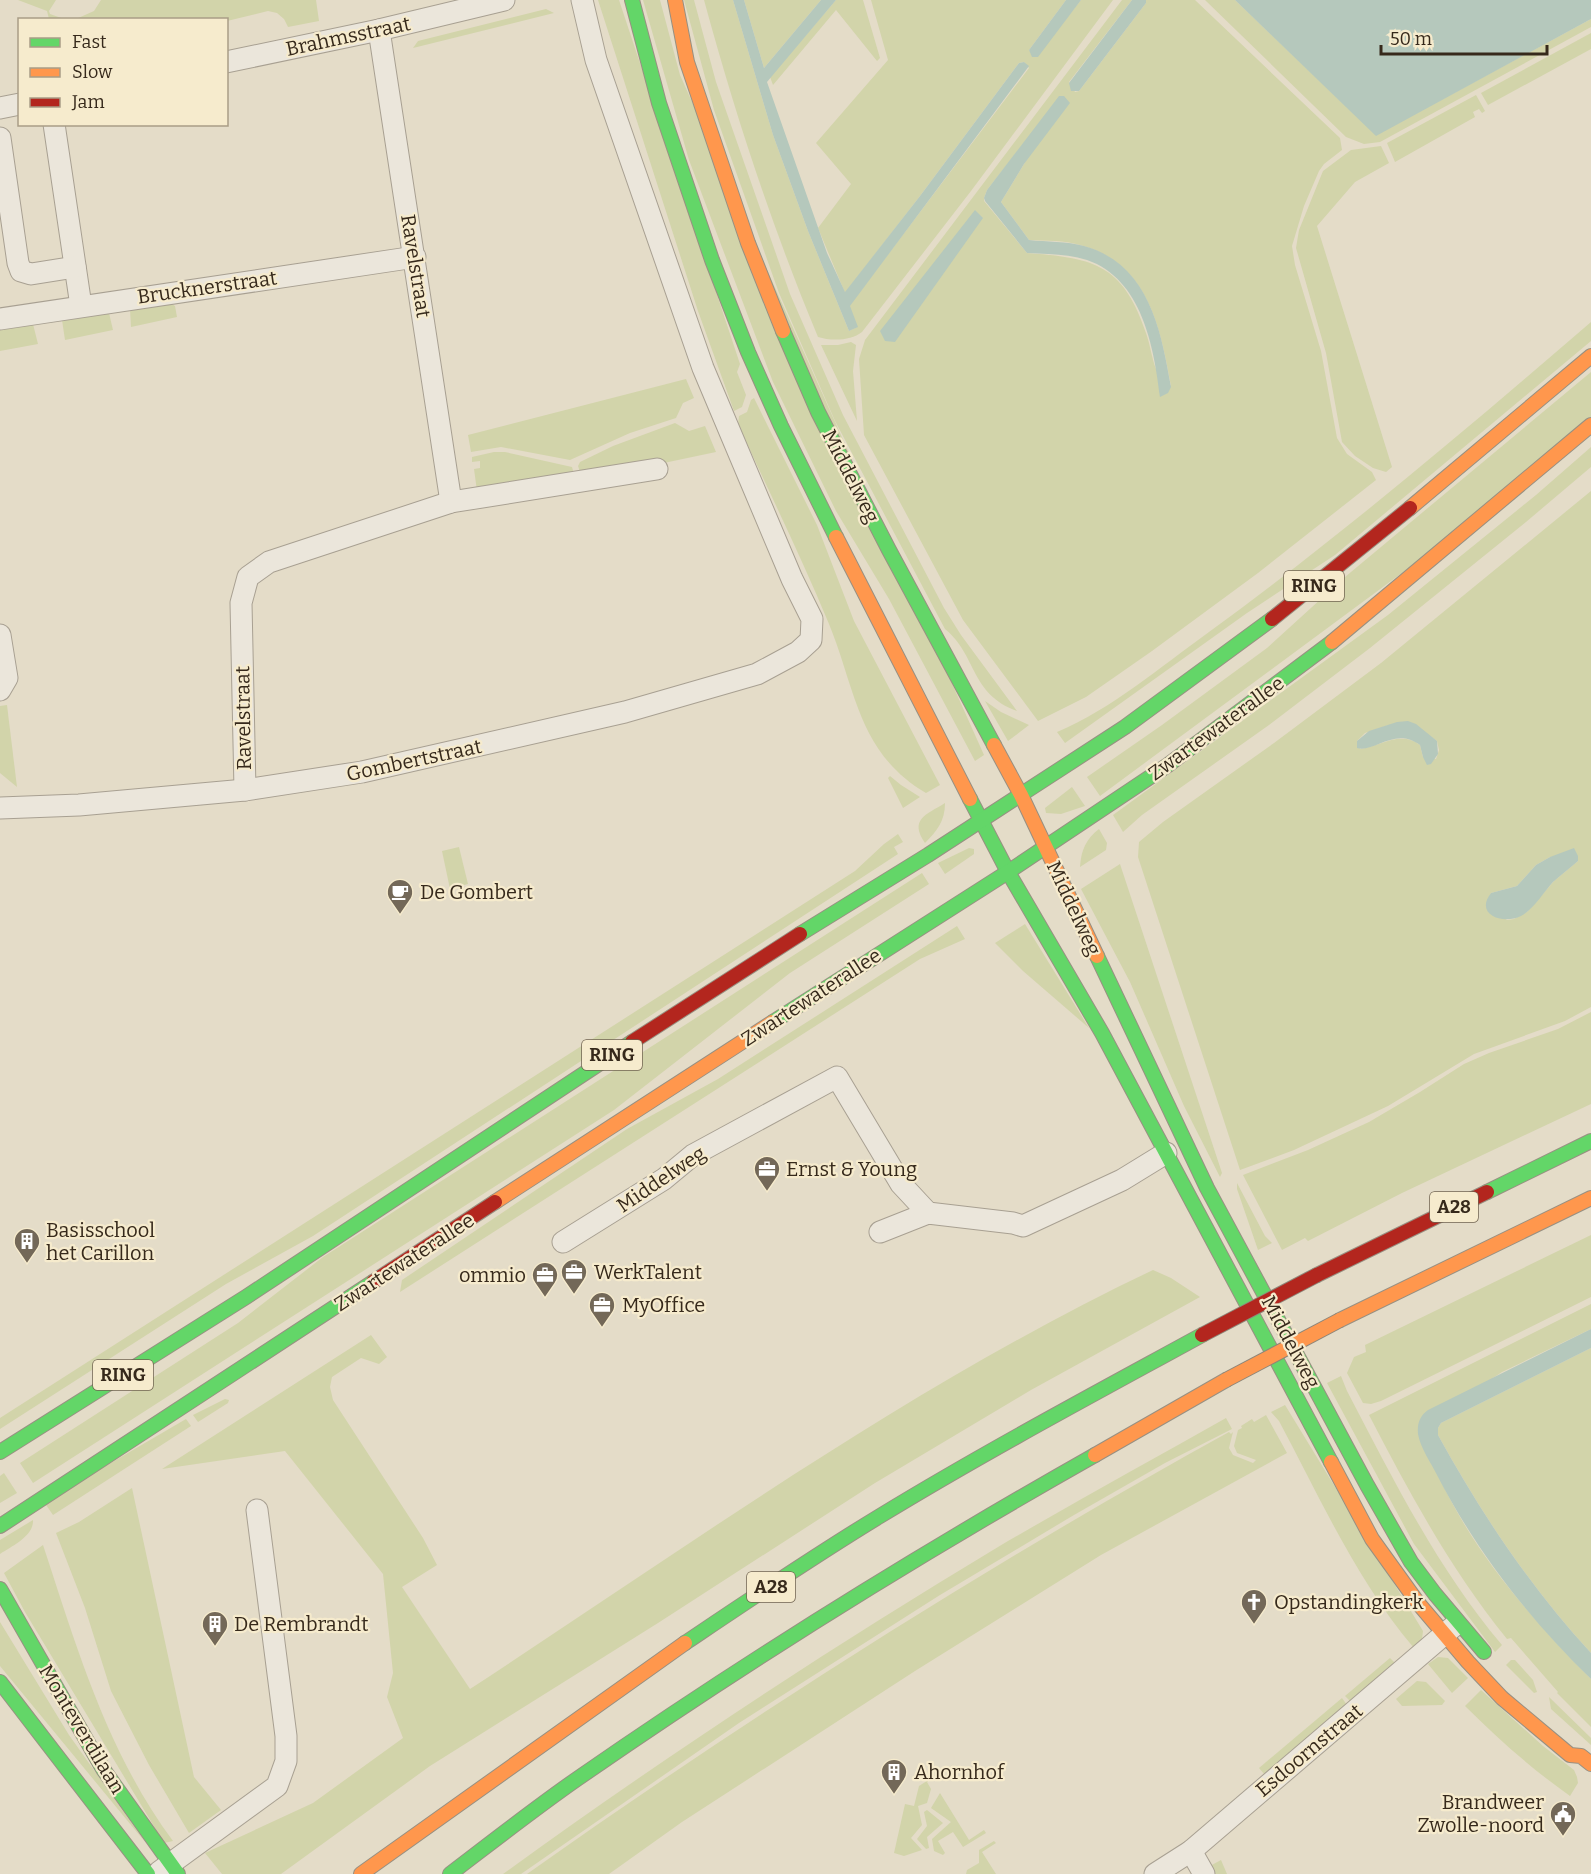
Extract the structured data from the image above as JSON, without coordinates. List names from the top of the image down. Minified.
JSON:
{"streets":{"main road":["Middelweg","RING","Zwartewaterallee","A28","Monteverdilaan"],"street":["Brahmsstraat","Ravelstraat","Brucknerstraat","Gombertstraat","Esdoornstraat"]},"crossings":[["Brahmsstraat","Ravelstraat"],["Ravelstraat","Brucknerstraat"],["Ravelstraat","Gombertstraat"],["Middelweg","RING"],["Middelweg","Zwartewaterallee"],["Middelweg","Esdoornstraat"]],"places":{"cafe":["De Gombert"],"office":["Ernst & Young","WerkTalent","ommio","MyOffice"],"building":["Basisschool het Carillon","De Rembrandt","Ahornhof"],"church":["Opstandingkerk"],"public building":["Brandweer Zwolle-noord"]},"legend":["Fast","Slow","Jam"],"scale_bar":"50 m"}
